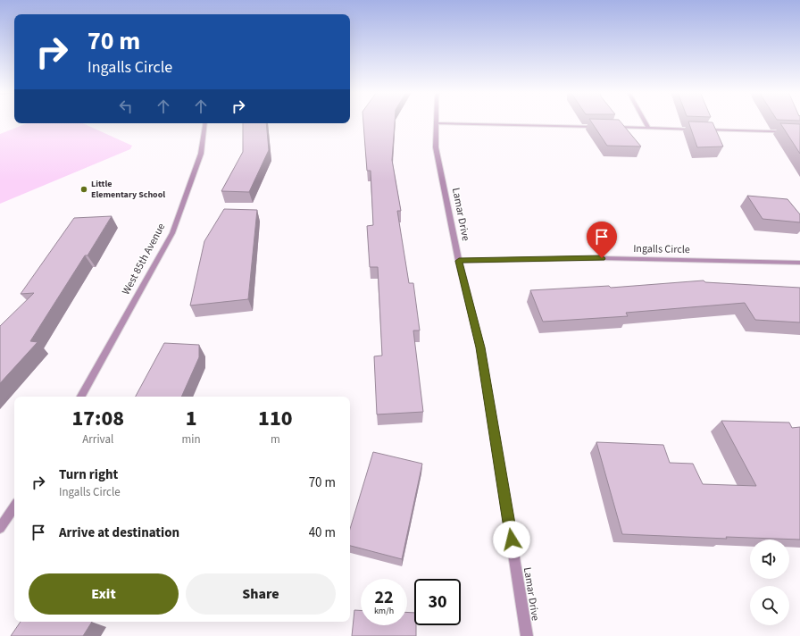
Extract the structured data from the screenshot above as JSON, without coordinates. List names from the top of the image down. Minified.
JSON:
{"streets":{"street":["Lamar Drive","Ingalls Circle","West 85th Avenue"]},"crossings":[["Lamar Drive","Ingalls Circle"]],"places":["Little Elementary School"],"page":{"turn":["70 m","Ingalls Circle"],"eta":["17:08","Arrival","1","min","110","m"],"list":[{"name":"Turn right","note":"Ingalls Circle","value":"70 m"},{"name":"Arrive at destination","value":"40 m"}],"buttons":["Exit","Share"],"speed":"22 km/h","limit":"30"}}
